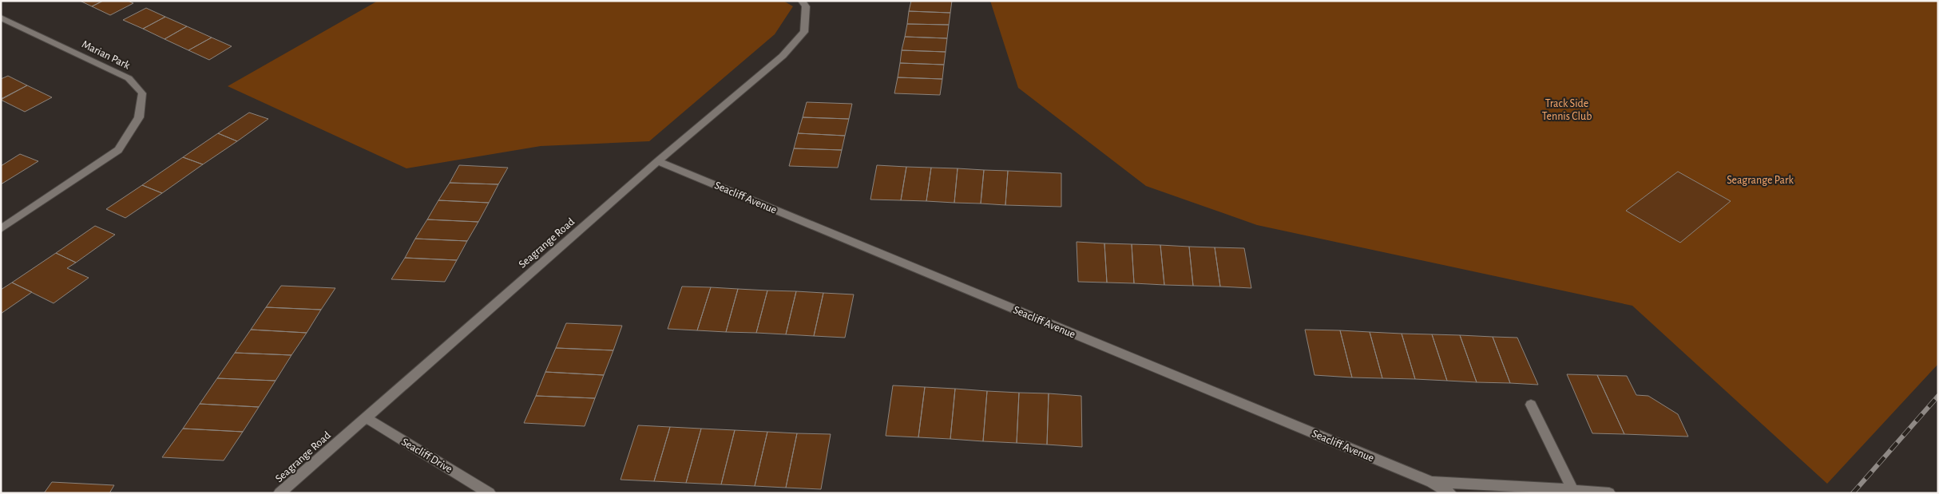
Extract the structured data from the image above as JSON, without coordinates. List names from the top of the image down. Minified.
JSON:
{"streets":{"street":["Marian Park","Seacliff Avenue","Seagrange Road","Seacliff Drive"]},"crossings":[["Seacliff Avenue","Seagrange Road"],["Seagrange Road","Seacliff Drive"]],"parks":["Track Side Tennis Club","Seagrange Park"]}
